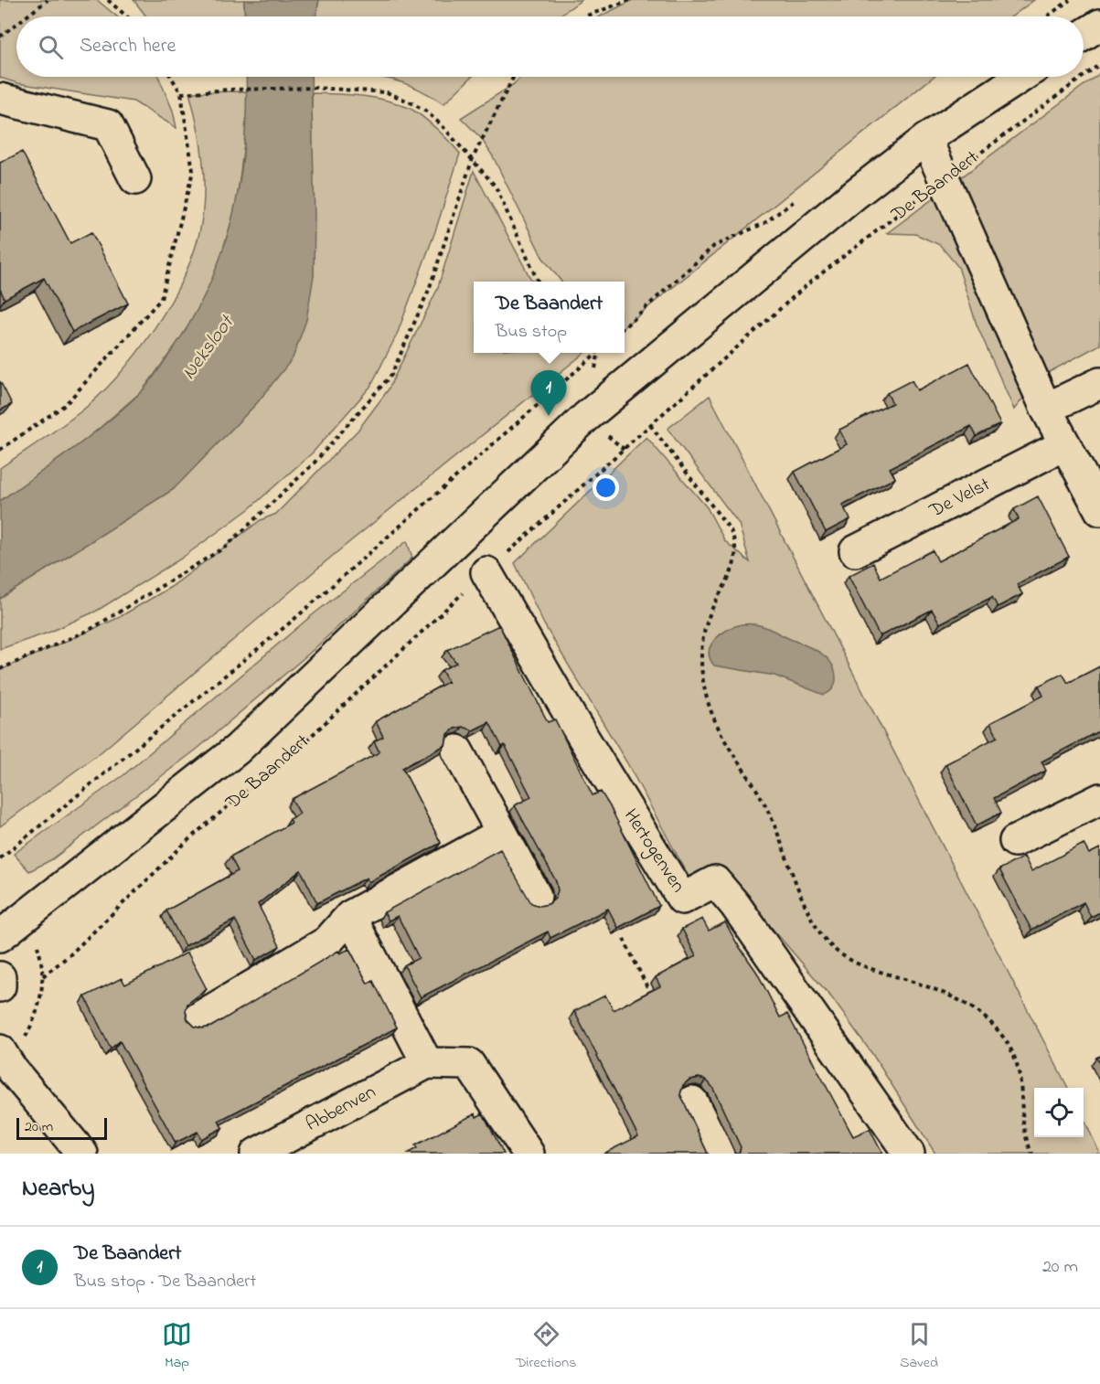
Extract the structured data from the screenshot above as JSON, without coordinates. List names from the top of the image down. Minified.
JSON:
{"streets":{"street":["De Baandert","De Velst","Hertogenven","Abbenven"]},"crossings":[["De Baandert","Hertogenven"]],"water":["Neksloot"],"scale_bar":"20 m","page":{"search":"Search here","popup":["De Baandert","Bus stop"],"pins":"1","scale":"20 m","heading":"Nearby","list":[{"mark":"1","name":"De Baandert","note":"Bus stop · De Baandert","value":"20 m"}],"nav":["Map","Directions","Saved"]}}
